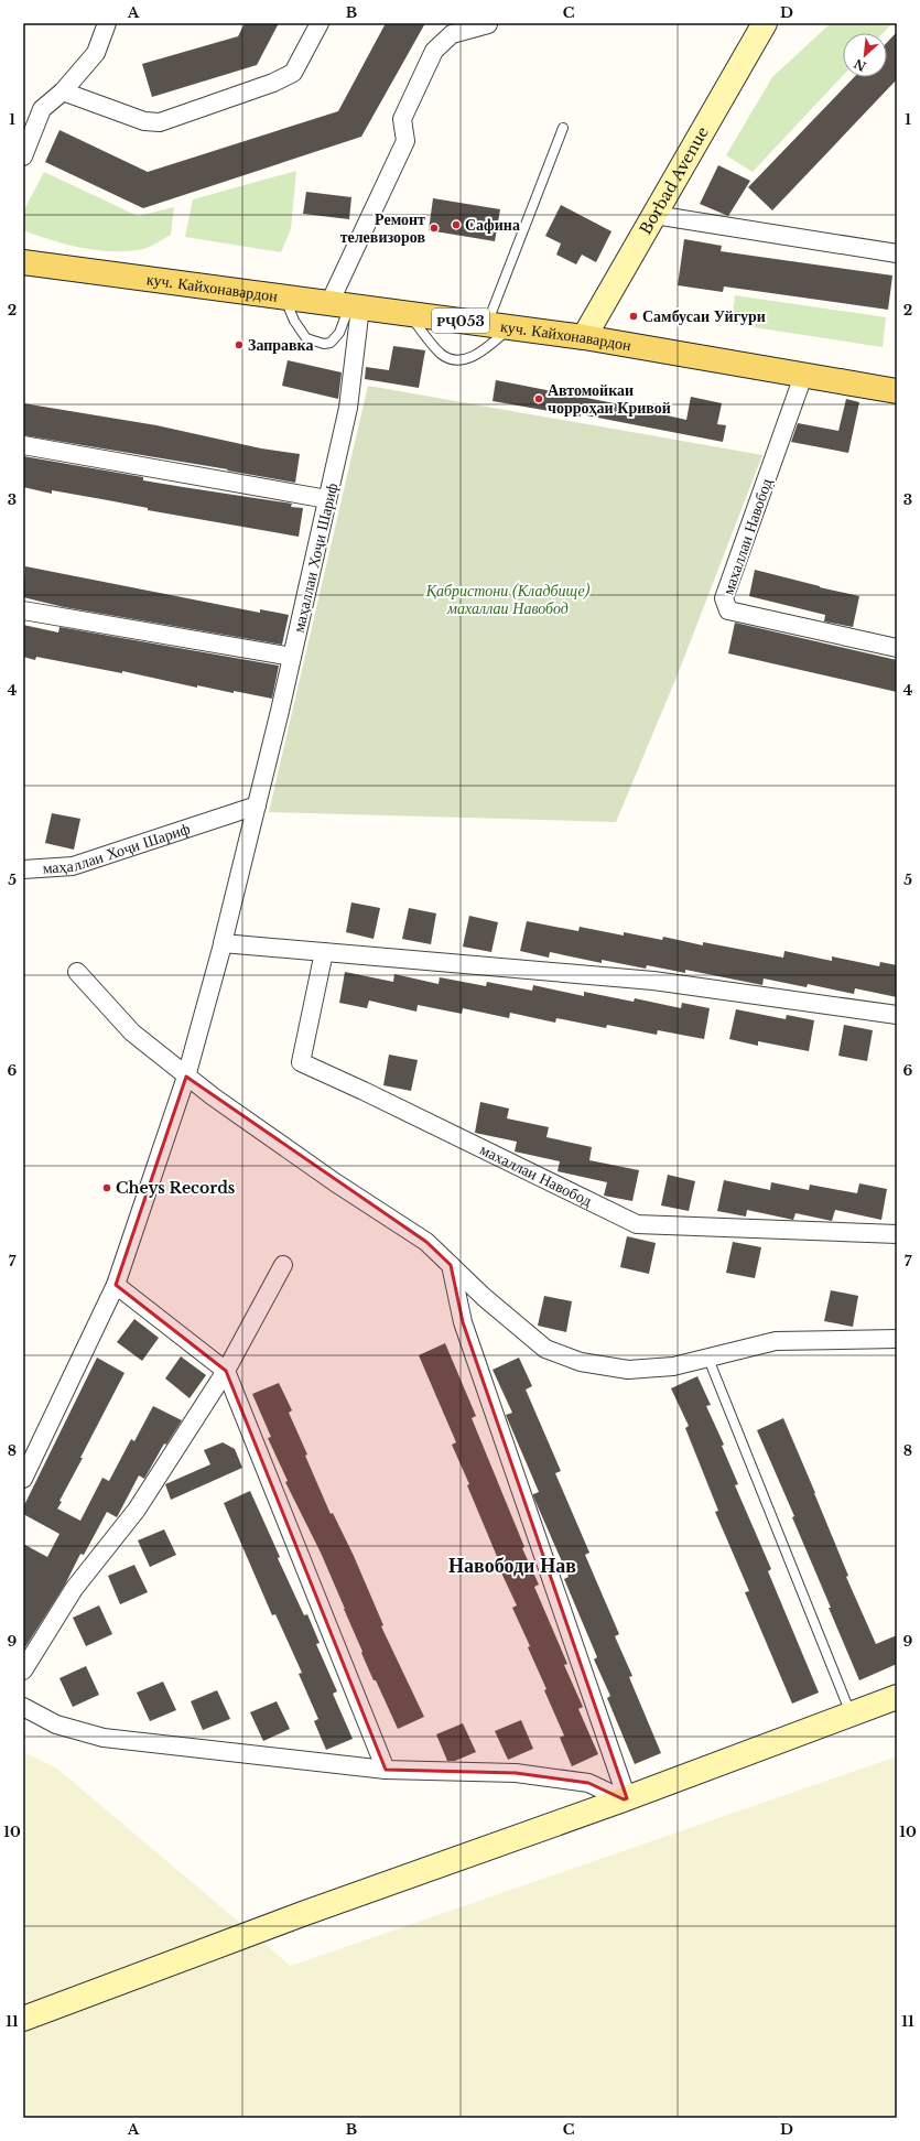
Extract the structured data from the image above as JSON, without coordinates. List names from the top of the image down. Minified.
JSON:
{"streets":{"main road":["куч. Кайхонавардон","РҶ053"],"street":["Borbad Avenue","махаллаи Навобод","маҳаллаи Хоҷи Шариф"]},"crossings":[["Borbad Avenue","куч. Кайхонавардон"],["куч. Кайхонавардон","махаллаи Навобод"],["куч. Кайхонавардон","маҳаллаи Хоҷи Шариф"]],"districts":["Навободи Нав"],"parks":["Қабристони (Кладбище) махаллаи Навобод"],"places":["Сафина","Ремонт телевизоров","Самбусаи Уйгури","Заправка","Автомойкаи чорроҳаи Кривой","Cheys Records"],"north":"bottom left","grid":{"columns":["A","B","C","D"],"rows":["1","2","3","4","5","6","7","8","9","10","11"]}}
